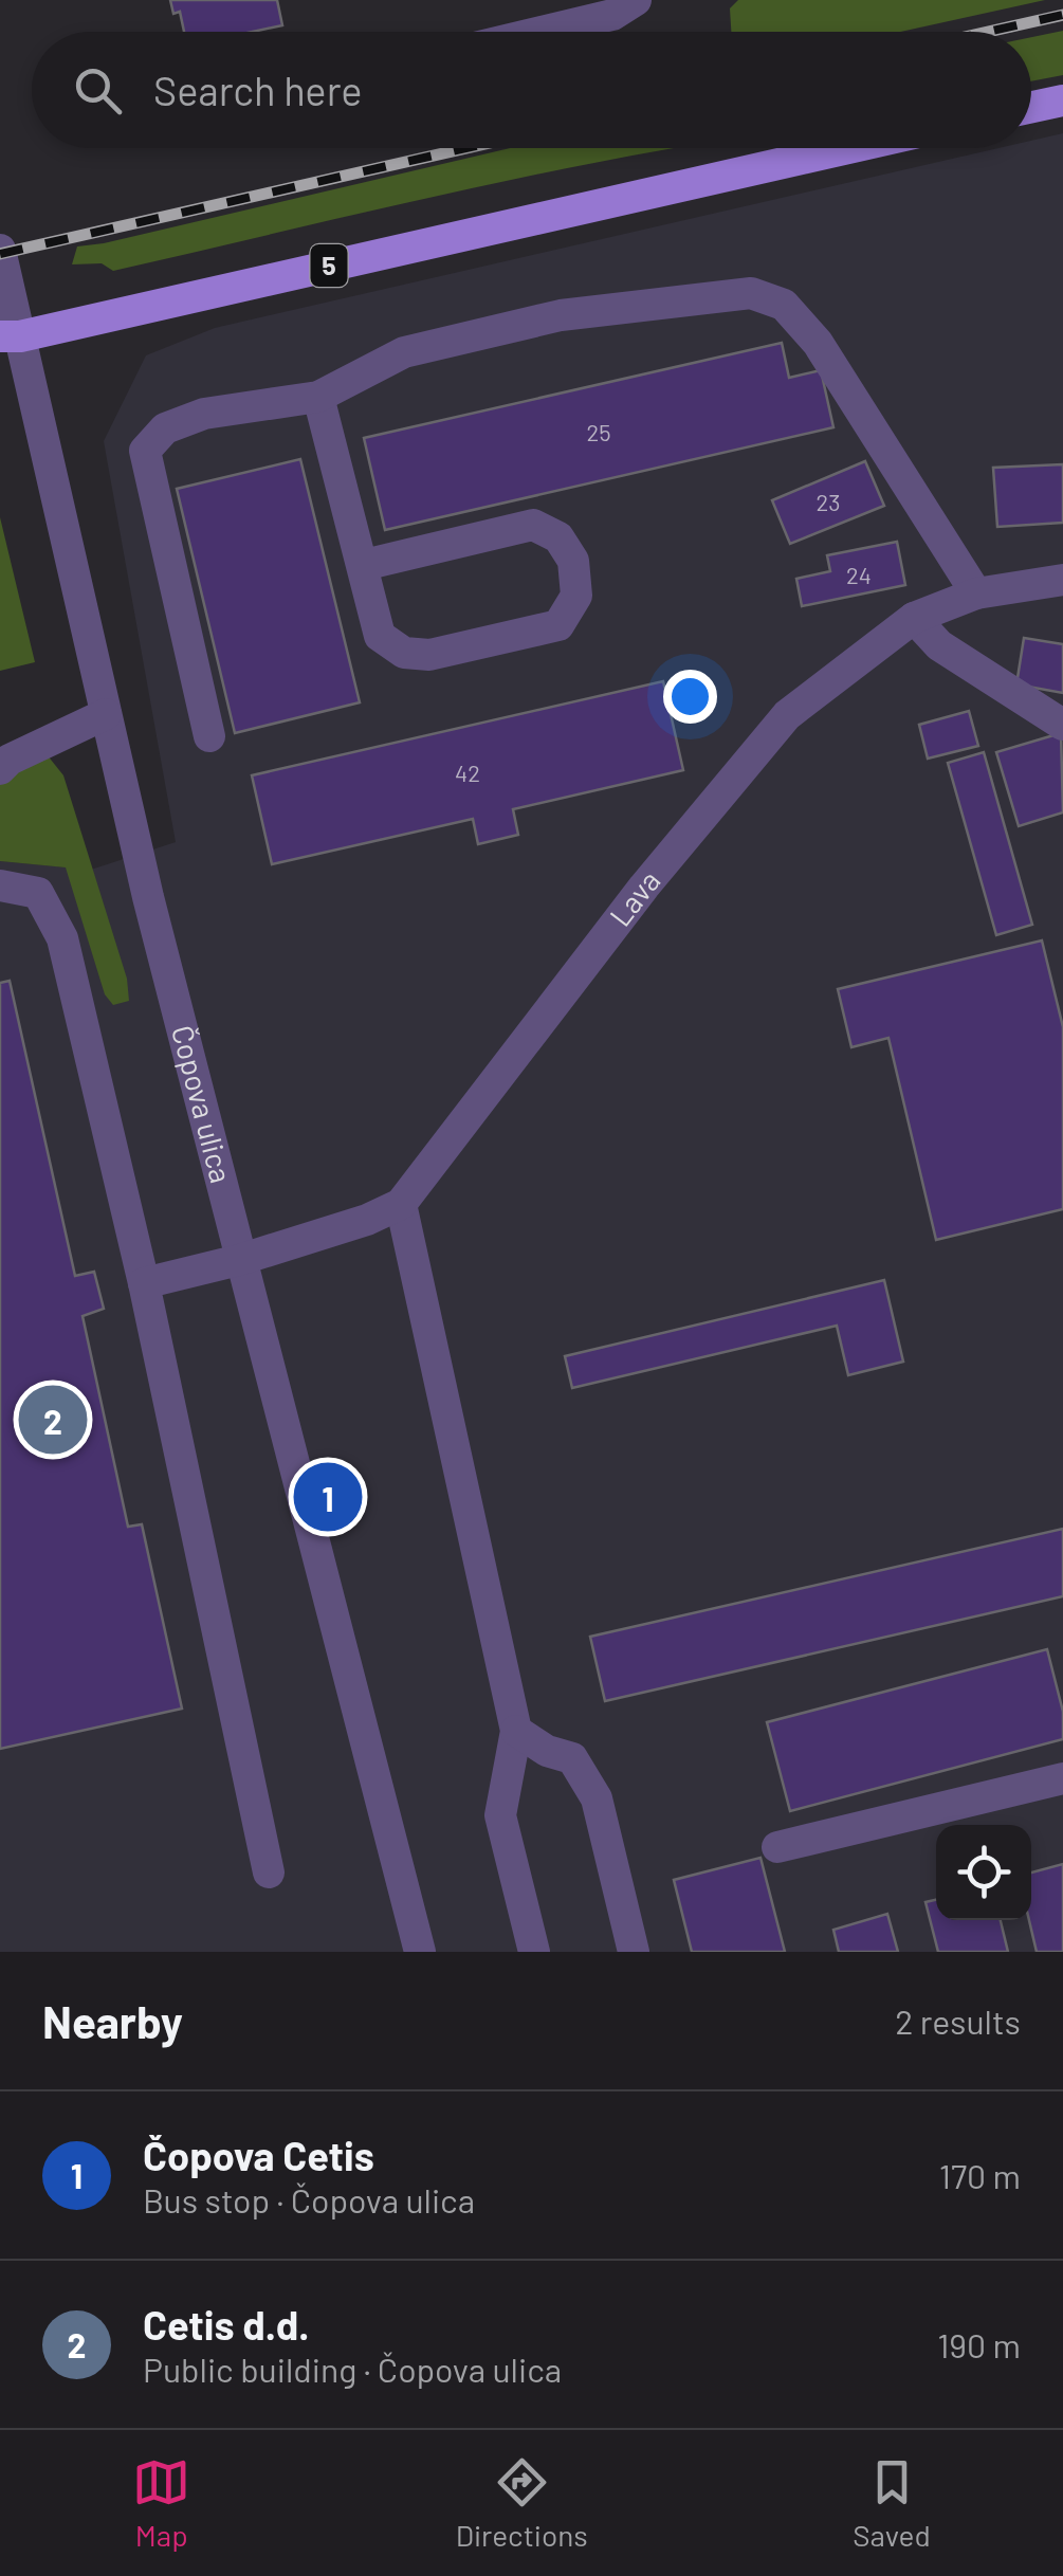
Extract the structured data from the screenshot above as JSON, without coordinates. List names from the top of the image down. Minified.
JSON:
{"streets":{"main road":["5"],"street":["Lava","Čopova ulica"]},"crossings":[["5","Čopova ulica"],["Lava","Čopova ulica"]],"house_numbers":["25","23","24","42"],"page":{"search":"Search here","pins":["2","1"],"heading":["Nearby","2 results"],"list":[{"mark":"1","name":"Čopova Cetis","note":"Bus stop · Čopova ulica","value":"170 m"},{"mark":"2","name":"Cetis d.d.","note":"Public building · Čopova ulica","value":"190 m"}],"nav":["Map","Directions","Saved"]}}
